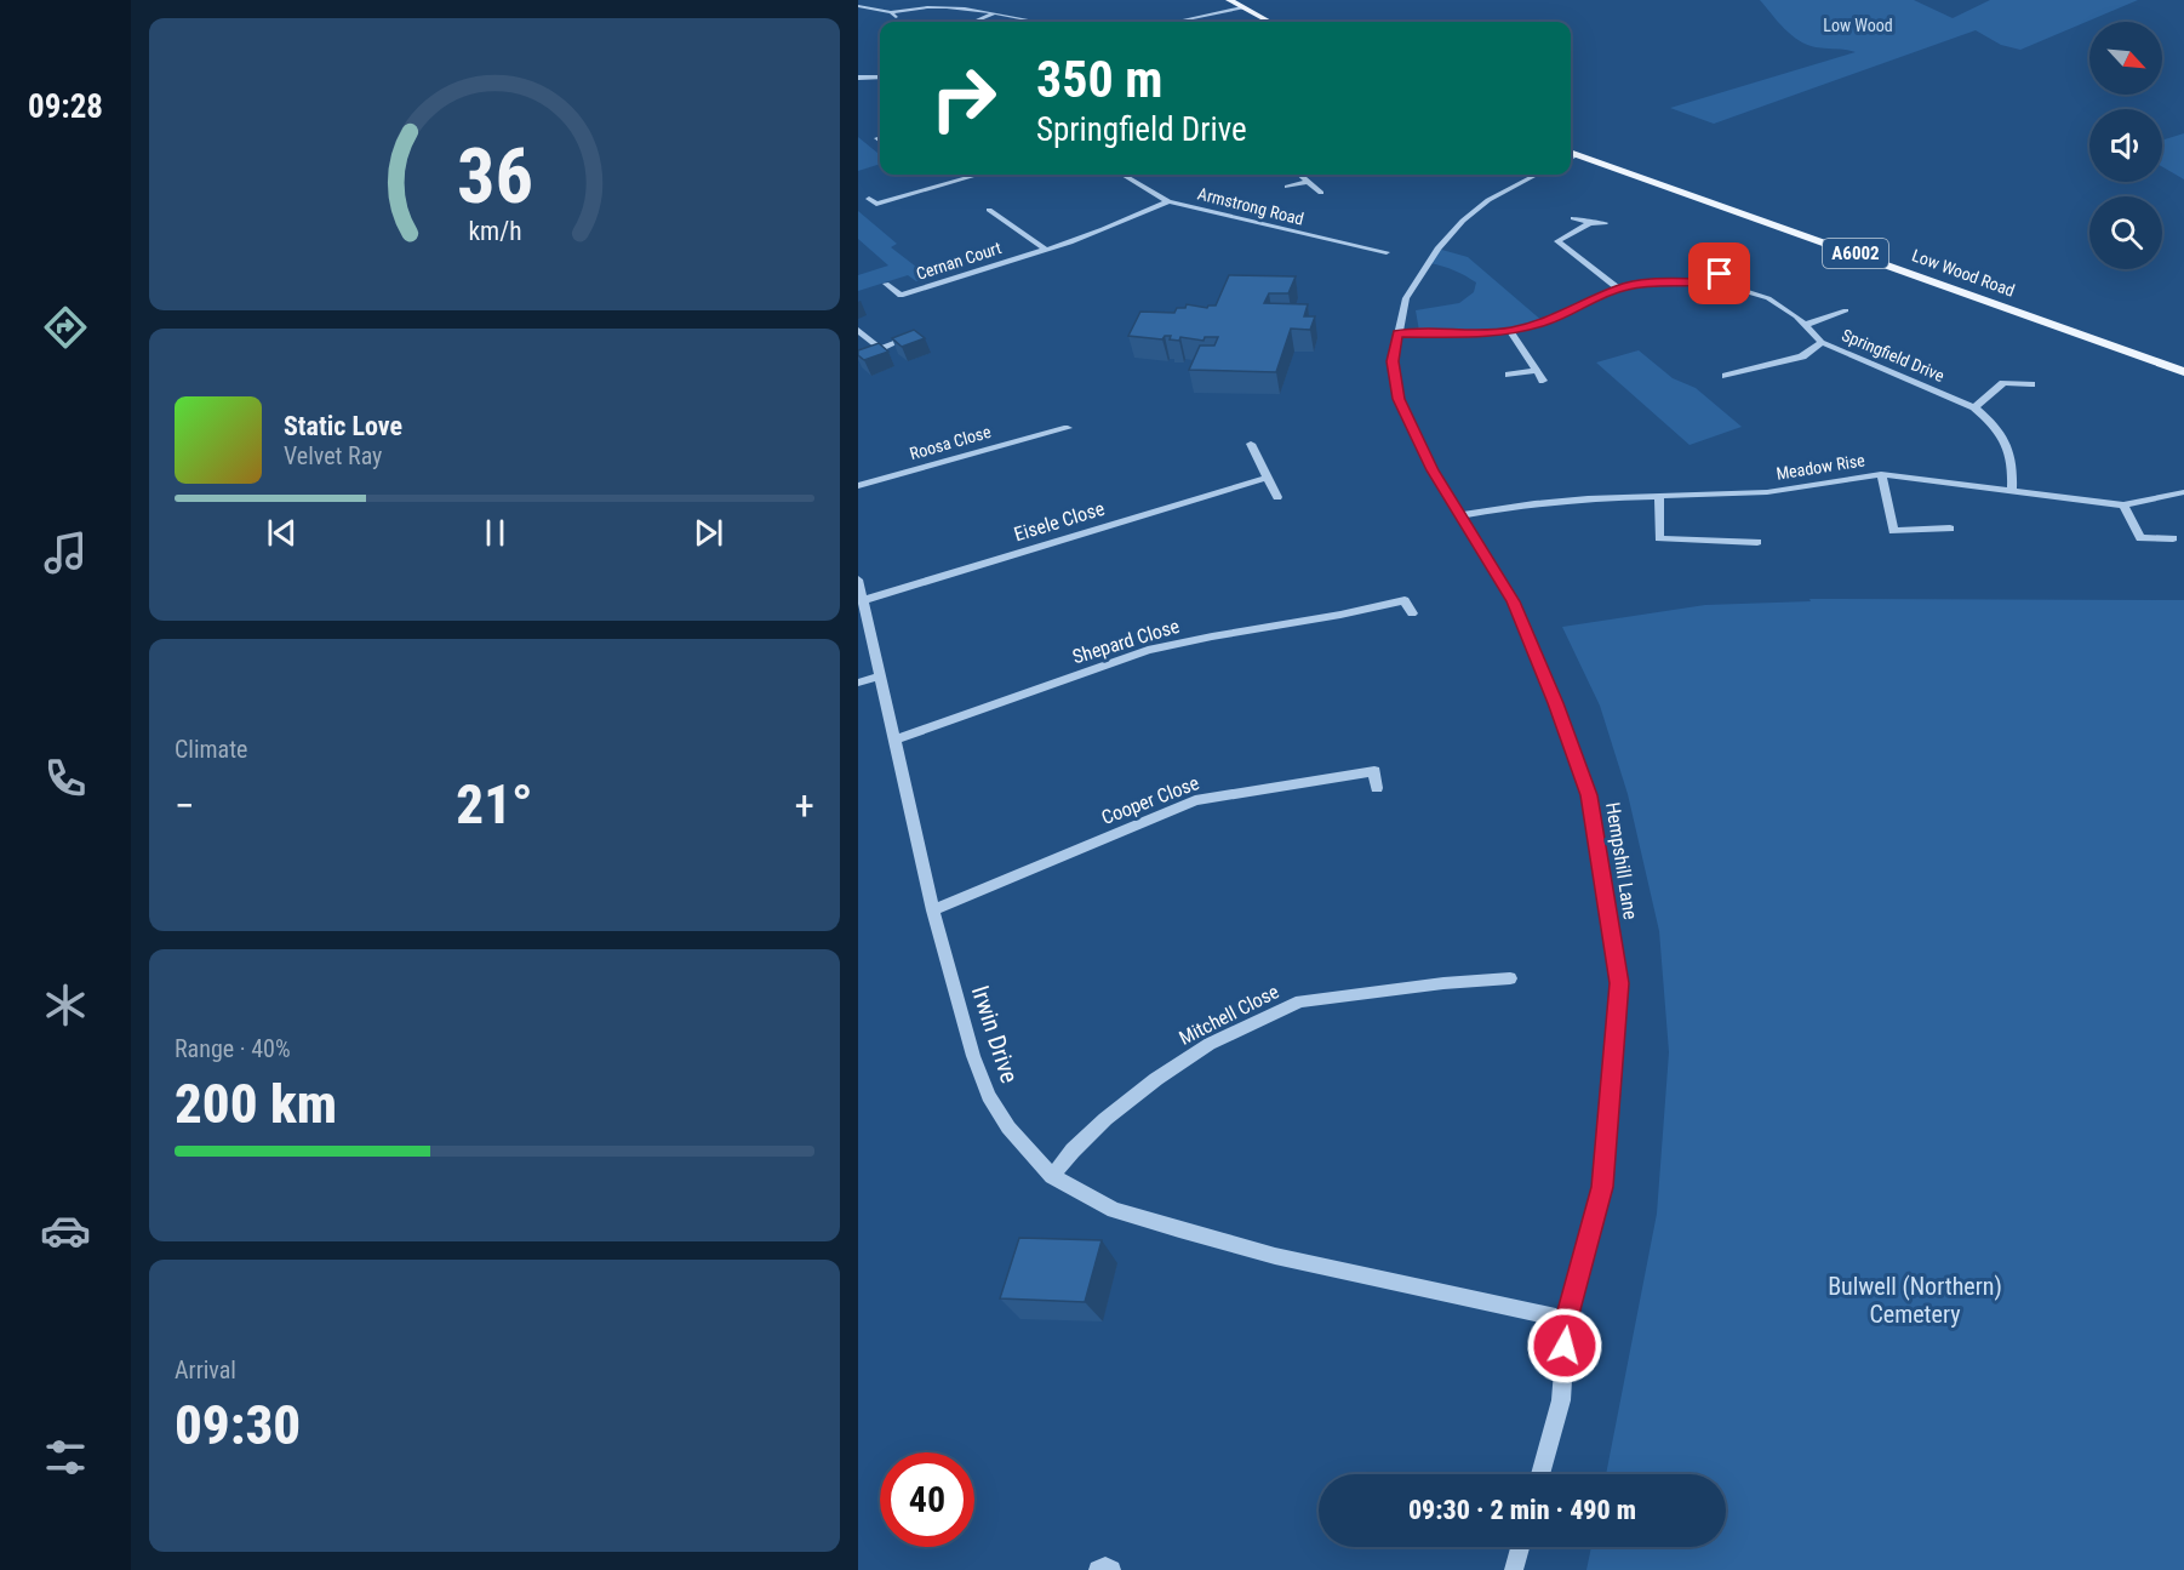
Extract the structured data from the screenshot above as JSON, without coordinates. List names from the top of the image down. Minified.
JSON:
{"streets":{"main road":["A6002","Low Wood Road"],"street":["Armstrong Road","Cernan Court","Springfield Drive","Roosa Close","Meadow Rise","Eisele Close","Shepard Close","Cooper Close","Hempshill Lane","Mitchell Close","Irwin Drive"]},"crossings":[["Armstrong Road","Cernan Court"],["Springfield Drive","Meadow Rise"],["Springfield Drive","Hempshill Lane"],["Meadow Rise","Hempshill Lane"],["Eisele Close","Irwin Drive"],["Shepard Close","Irwin Drive"],["Cooper Close","Irwin Drive"],["Hempshill Lane","Irwin Drive"],["Mitchell Close","Irwin Drive"]],"parks":["Low Wood","Bulwell (Northern) Cemetery"],"north":"bottom right","page":{"tabs":"09:28","turn":["350 m","Springfield Drive"],"song":["Static Love","Velvet Ray"],"tile":["Climate",["Range · 40%","200 km"],["Arrival","09:30"]],"heat":["−","21°","+"],"limit":"40","trip":"09:30 · 2 min · 490 m","gauge":["36","km/h"]}}
